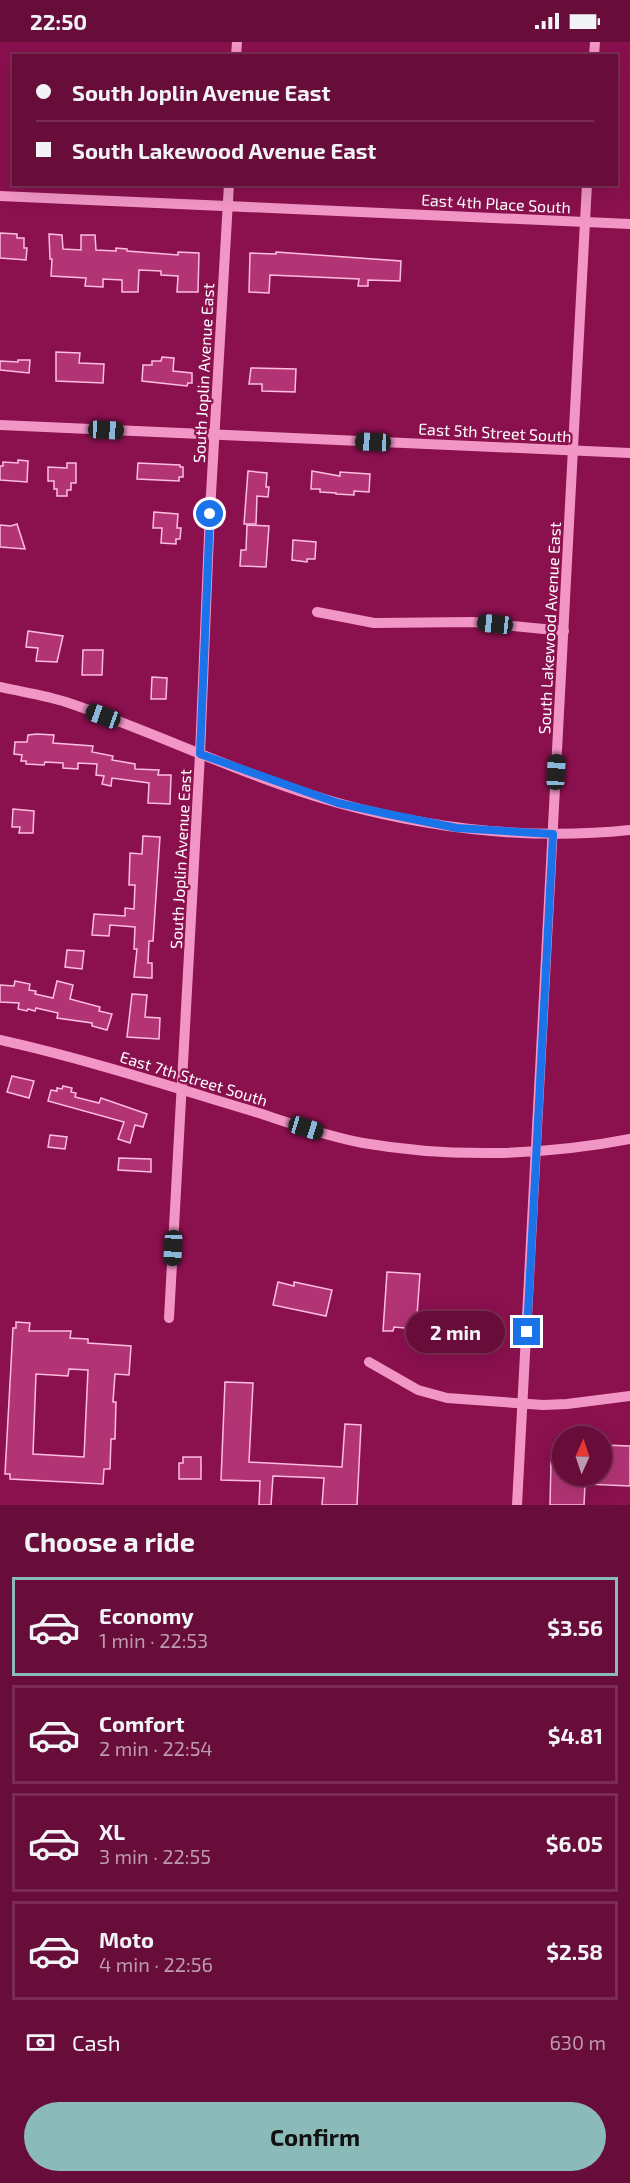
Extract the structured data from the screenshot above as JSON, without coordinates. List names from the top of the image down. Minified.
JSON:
{"streets":{"street":["East 4th Place South","South Joplin Avenue East","East 5th Street South","South Lakewood Avenue East","East 7th Street South"]},"crossings":[["East 4th Place South","South Joplin Avenue East"],["East 4th Place South","South Lakewood Avenue East"],["South Joplin Avenue East","East 5th Street South"],["South Joplin Avenue East","East 7th Street South"],["East 5th Street South","South Lakewood Avenue East"],["South Lakewood Avenue East","East 7th Street South"]],"north":"top","page":{"status":"22:50","banner":["South Joplin Avenue East","South Lakewood Avenue East"],"bubble":"2 min","heading":"Choose a ride","list":[{"name":"Economy","note":"1 min · 22:53","value":"$3.56"},{"name":"Comfort","note":"2 min · 22:54","value":"$4.81"},{"name":"XL","note":"3 min · 22:55","value":"$6.05"},{"name":"Moto","note":"4 min · 22:56","value":"$2.58"}],"pay":["Cash","630 m"],"buttons":"Confirm"}}
